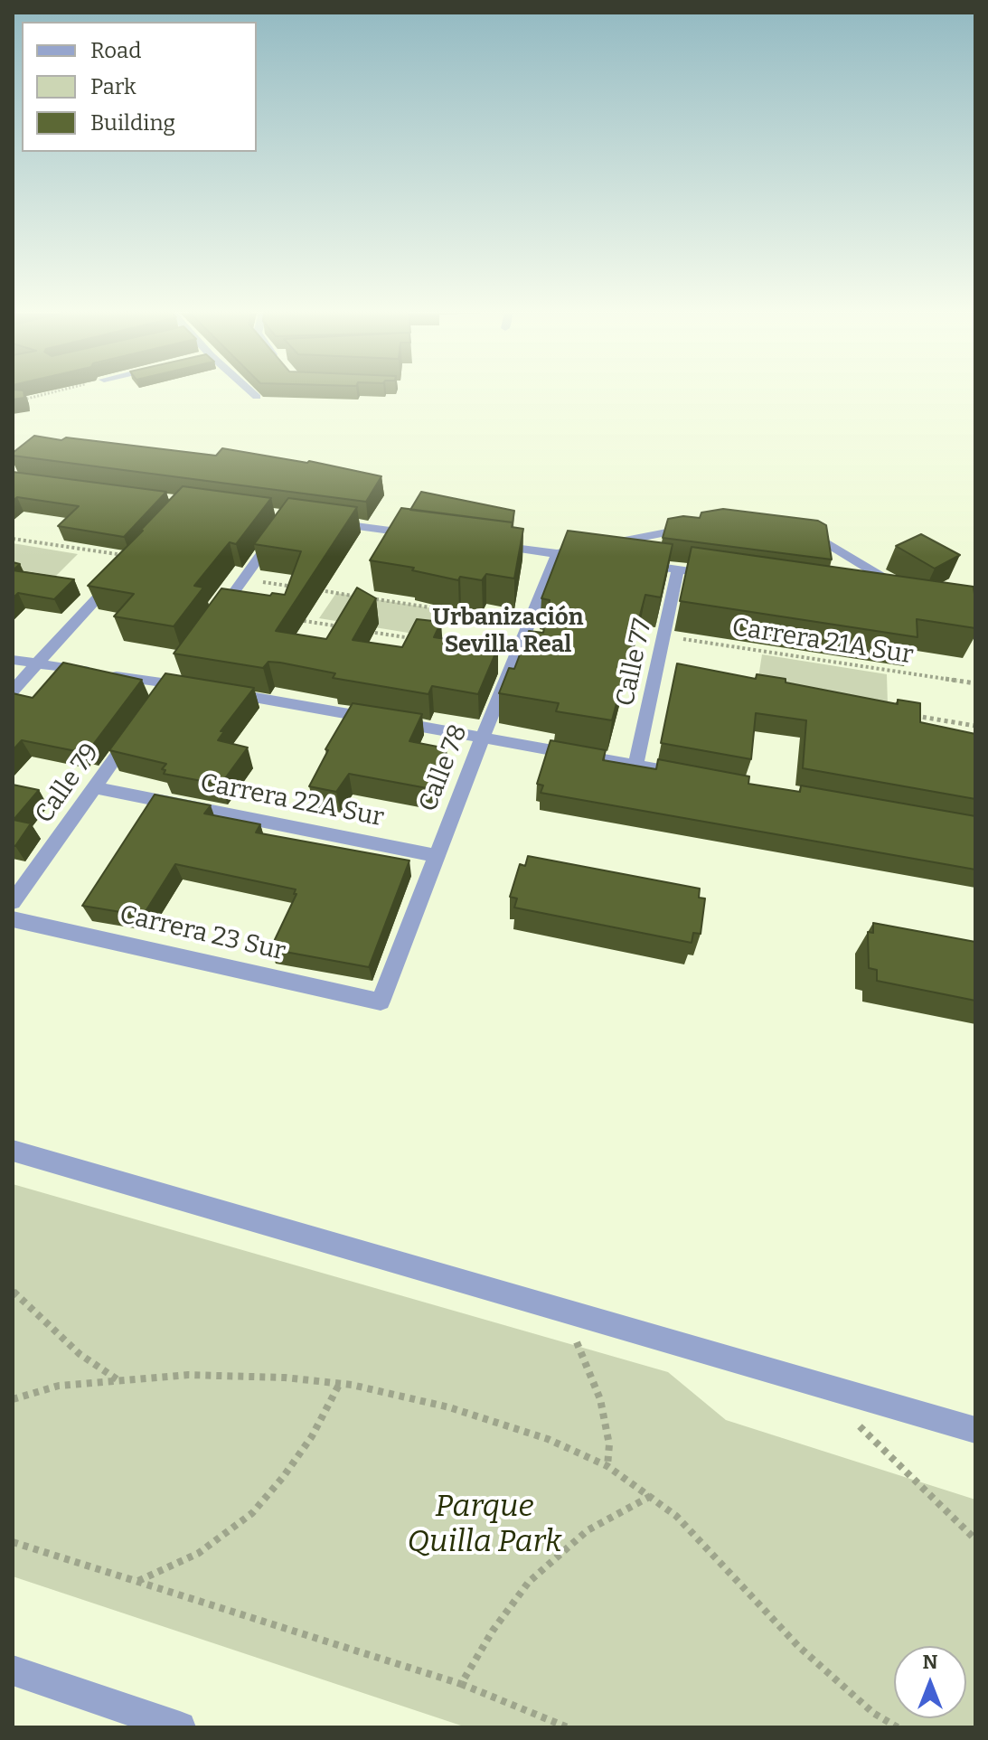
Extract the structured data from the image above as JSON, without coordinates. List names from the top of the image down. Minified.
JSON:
{"streets":{"street":["Calle 77","Calle 78","Calle 79","Carrera 22A Sur","Carrera 23 Sur"],"path":["Carrera 21A Sur"]},"crossings":[["Carrera 21A Sur","Calle 77"],["Calle 78","Carrera 22A Sur"],["Calle 78","Carrera 23 Sur"],["Calle 79","Carrera 22A Sur"]],"districts":["Urbanización Sevilla Real"],"parks":["Parque Quilla Park"],"legend":["Road","Park","Building"],"north":"top"}
